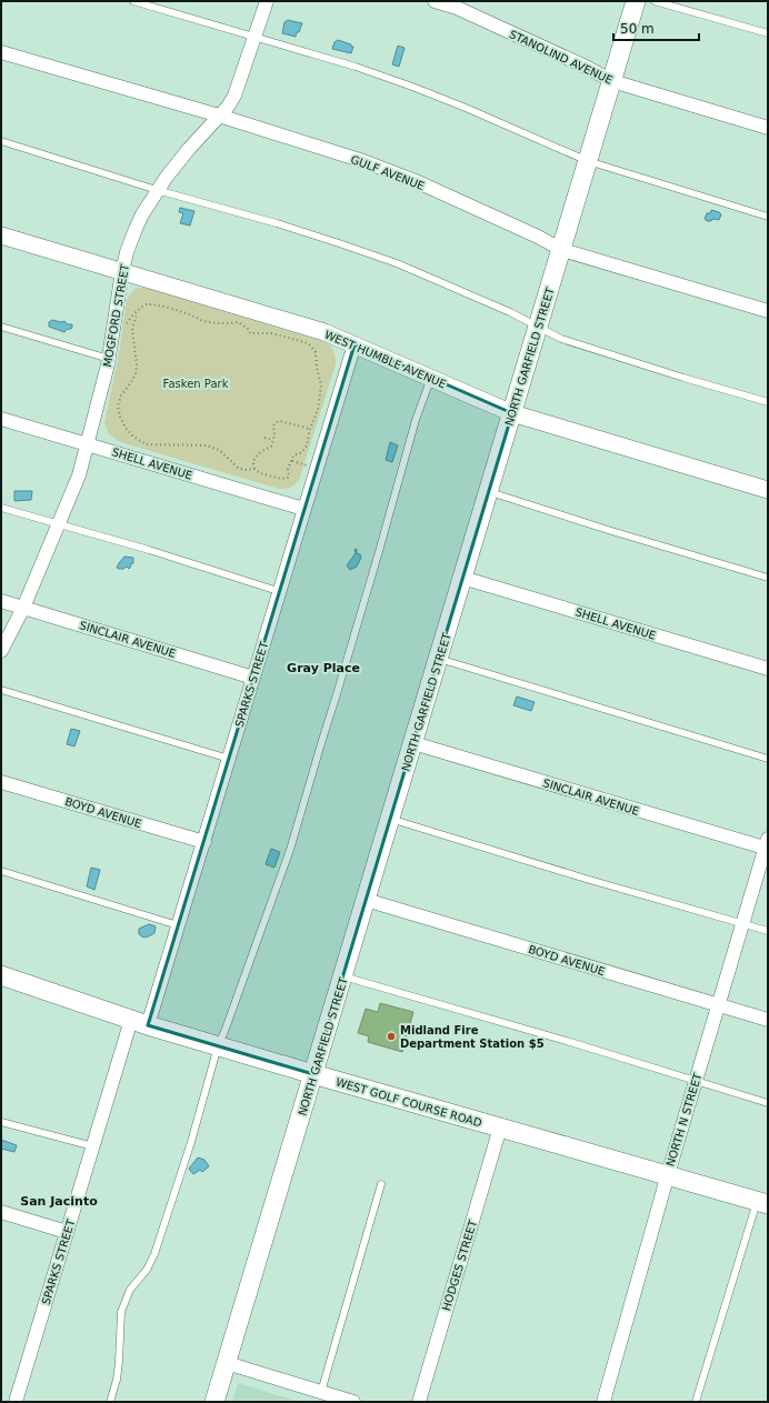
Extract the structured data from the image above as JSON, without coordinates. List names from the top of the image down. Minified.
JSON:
{"streets":{"main road":["NORTH GARFIELD STREET","WEST GOLF COURSE ROAD"],"street":["STANOLIND AVENUE","GULF AVENUE","MOGFORD STREET","WEST HUMBLE AVENUE","SHELL AVENUE","SINCLAIR AVENUE","SPARKS STREET","BOYD AVENUE","NORTH N STREET","HODGES STREET"]},"crossings":[["STANOLIND AVENUE","NORTH GARFIELD STREET"],["GULF AVENUE","MOGFORD STREET"],["GULF AVENUE","NORTH GARFIELD STREET"],["MOGFORD STREET","WEST HUMBLE AVENUE"],["MOGFORD STREET","SHELL AVENUE"],["MOGFORD STREET","SINCLAIR AVENUE"],["NORTH GARFIELD STREET","WEST HUMBLE AVENUE"],["NORTH GARFIELD STREET","SHELL AVENUE"],["NORTH GARFIELD STREET","SINCLAIR AVENUE"],["NORTH GARFIELD STREET","BOYD AVENUE"],["NORTH GARFIELD STREET","WEST GOLF COURSE ROAD"],["WEST HUMBLE AVENUE","SPARKS STREET"],["SHELL AVENUE","SPARKS STREET"],["SINCLAIR AVENUE","SPARKS STREET"],["SINCLAIR AVENUE","NORTH N STREET"],["SPARKS STREET","BOYD AVENUE"],["SPARKS STREET","WEST GOLF COURSE ROAD"],["BOYD AVENUE","NORTH N STREET"],["WEST GOLF COURSE ROAD","NORTH N STREET"],["WEST GOLF COURSE ROAD","HODGES STREET"]],"districts":["Gray Place","San Jacinto"],"parks":["Fasken Park"],"places":["Midland Fire Department Station $5"],"scale_bar":"50 m"}
